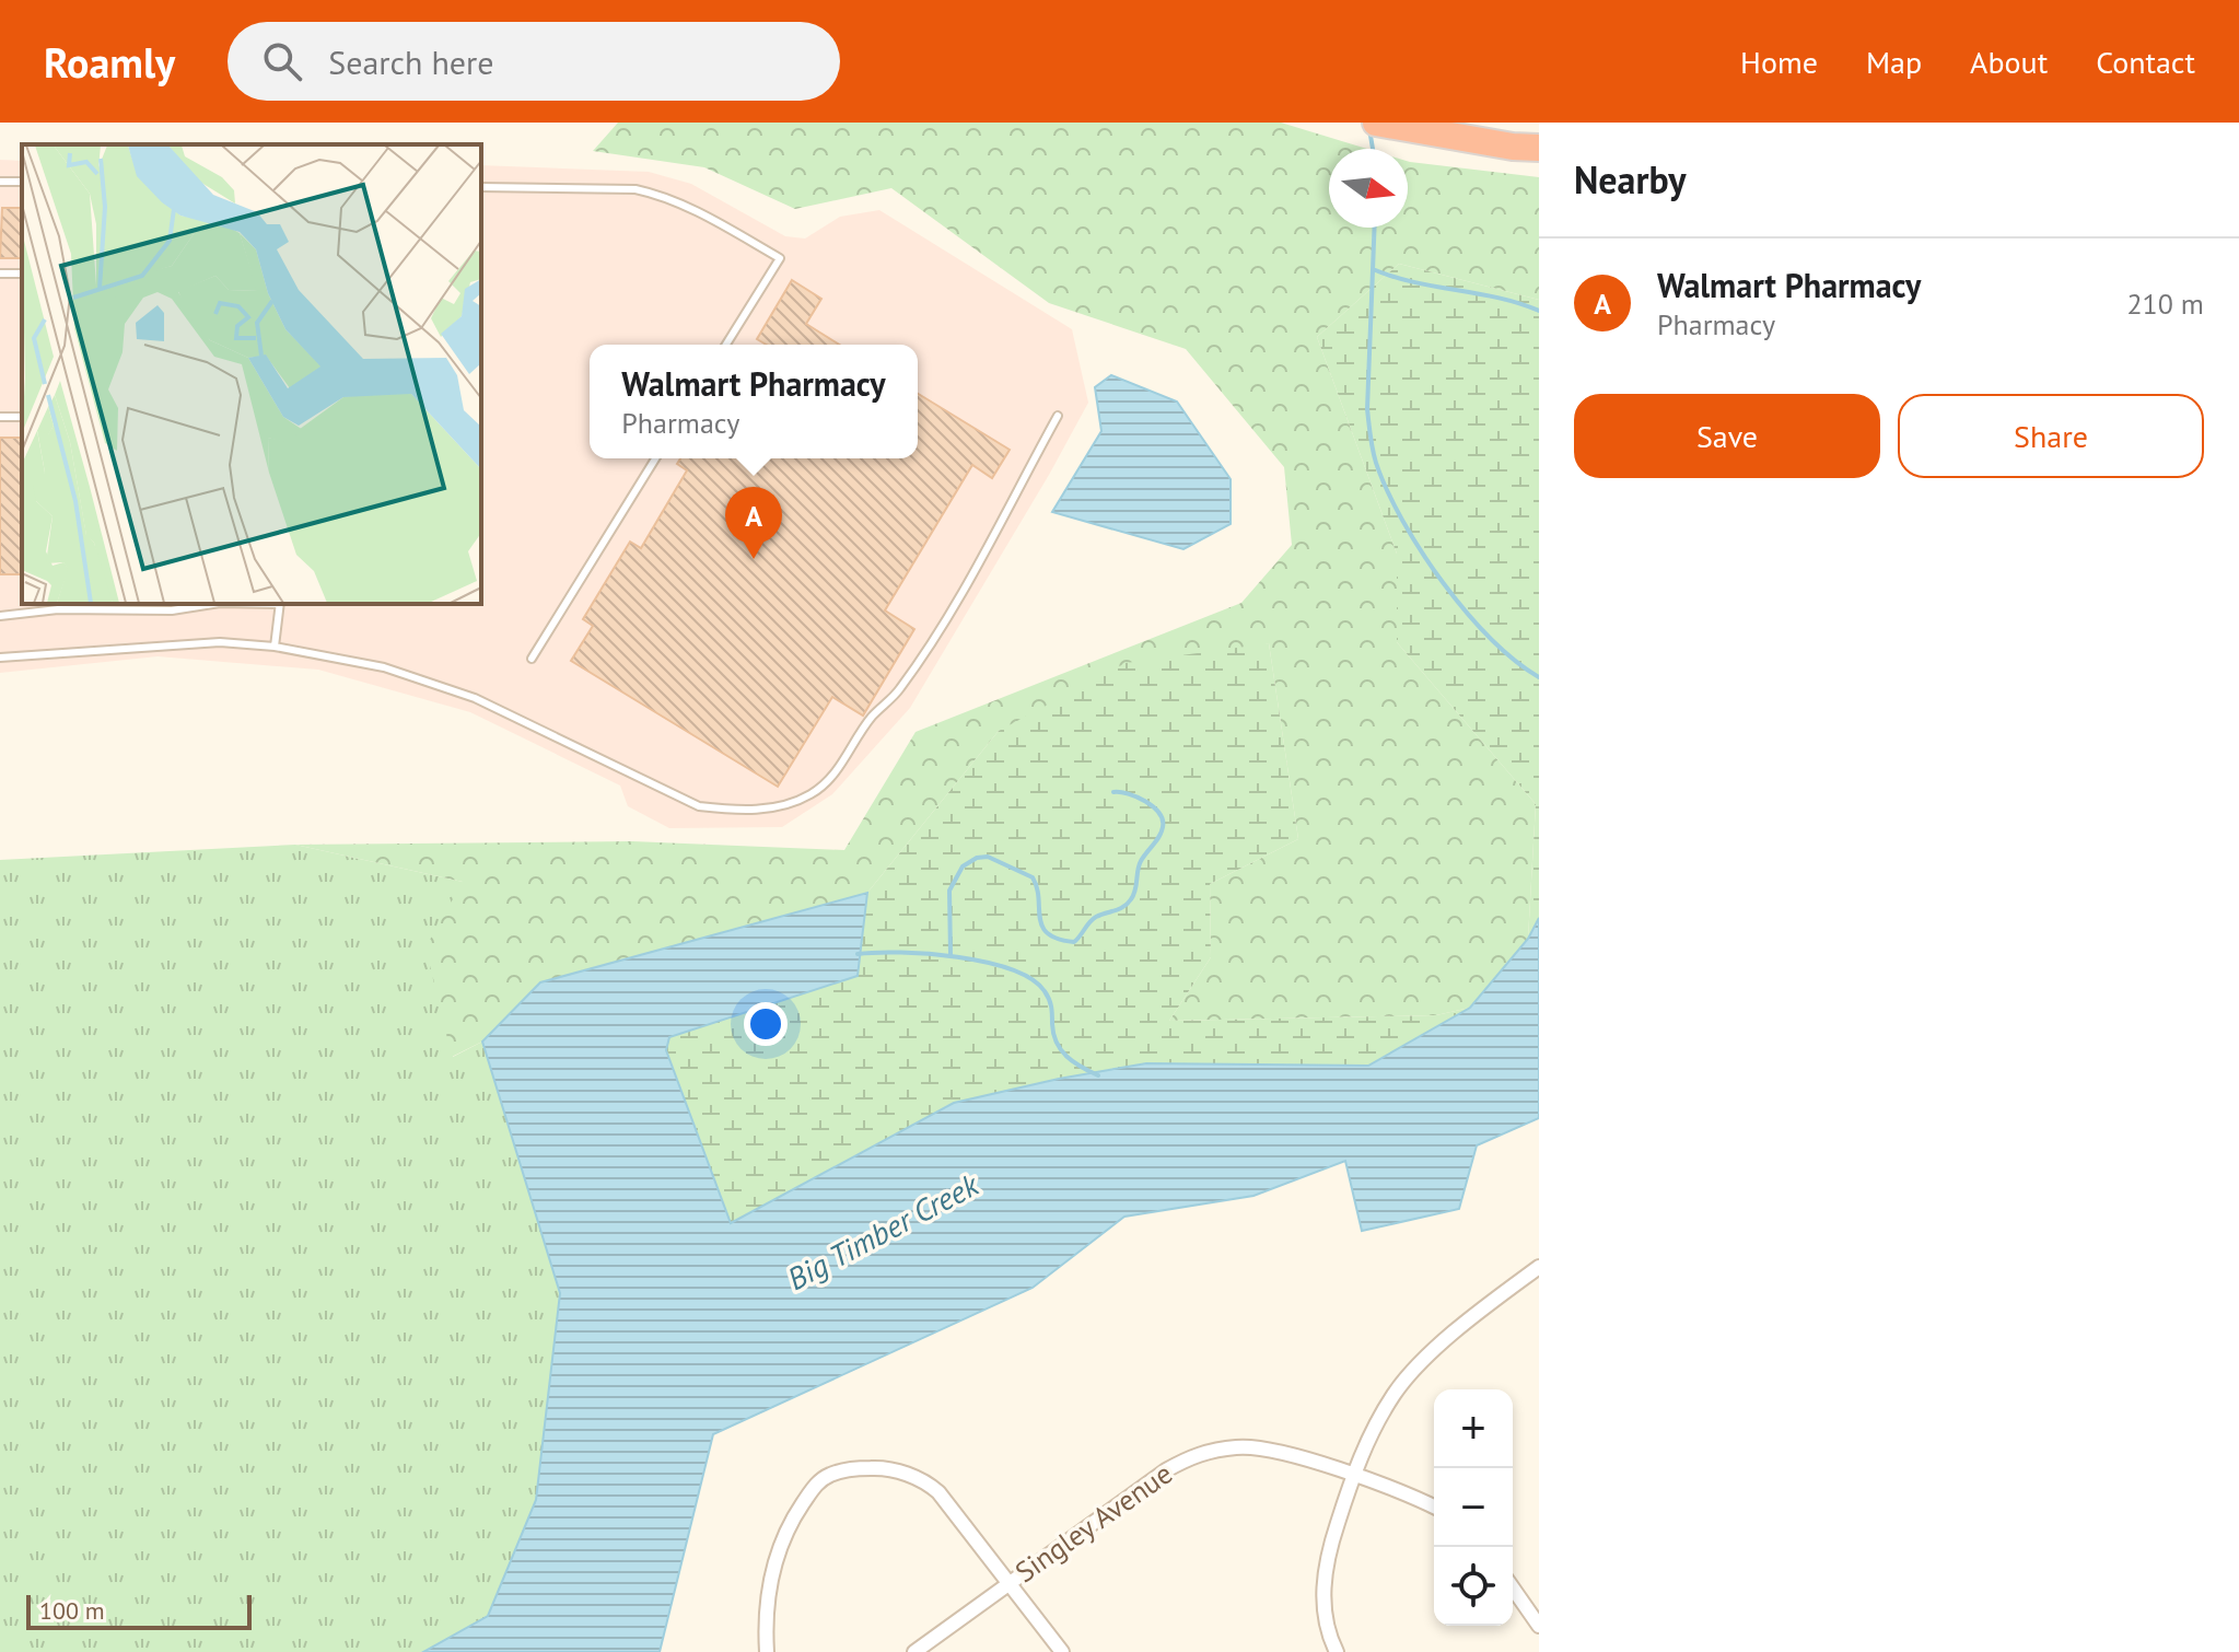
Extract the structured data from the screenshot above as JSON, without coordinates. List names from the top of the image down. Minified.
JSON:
{"streets":{"street":["Singley Avenue"]},"water":["Big Timber Creek"],"scale_bar":"100 m","north":"right","page":{"header":"Roamly","search":"Search here","nav":["Home","Map","About","Contact"],"heading":"Nearby","list":[{"mark":"A","name":"Walmart Pharmacy","note":"Pharmacy","value":"210 m"}],"popup":["Walmart Pharmacy","Pharmacy"],"buttons":["Save","Share"],"pins":"A","map_buttons":["+","−"],"scale":"100 m"}}
